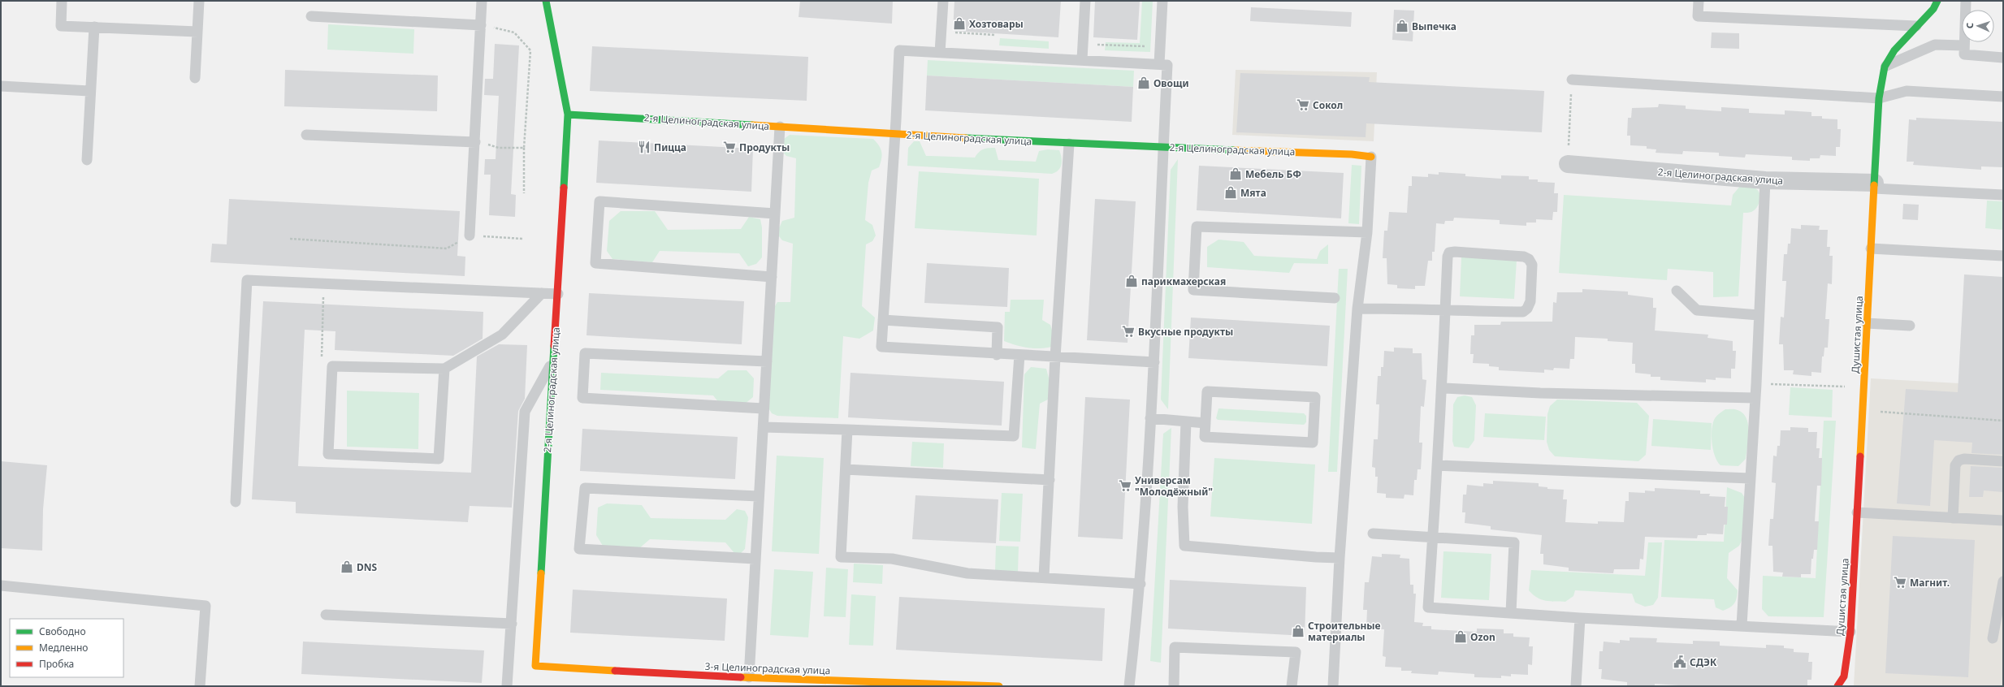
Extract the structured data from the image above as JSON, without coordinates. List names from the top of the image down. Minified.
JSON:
{"streets":{"street":["2-я Целиноградская улица","Душистая улица","3-я Целиноградская улица"]},"crossings":[["2-я Целиноградская улица","Душистая улица"],["2-я Целиноградская улица","3-я Целиноградская улица"]],"places":{"shop":["Хозтовары","Выпечка","Овощи","Мебель БФ","Мята","парикмахерская","DNS","Строительные материалы","Ozon"],"supermarket":["Сокол","Продукты","Вкусные продукты","Универсам \"Молодёжный\"","Магнит."],"restaurant":["Пицца"],"public building":["СДЭК"]},"legend":["Свободно","Медленно","Пробка"],"north":"left"}
